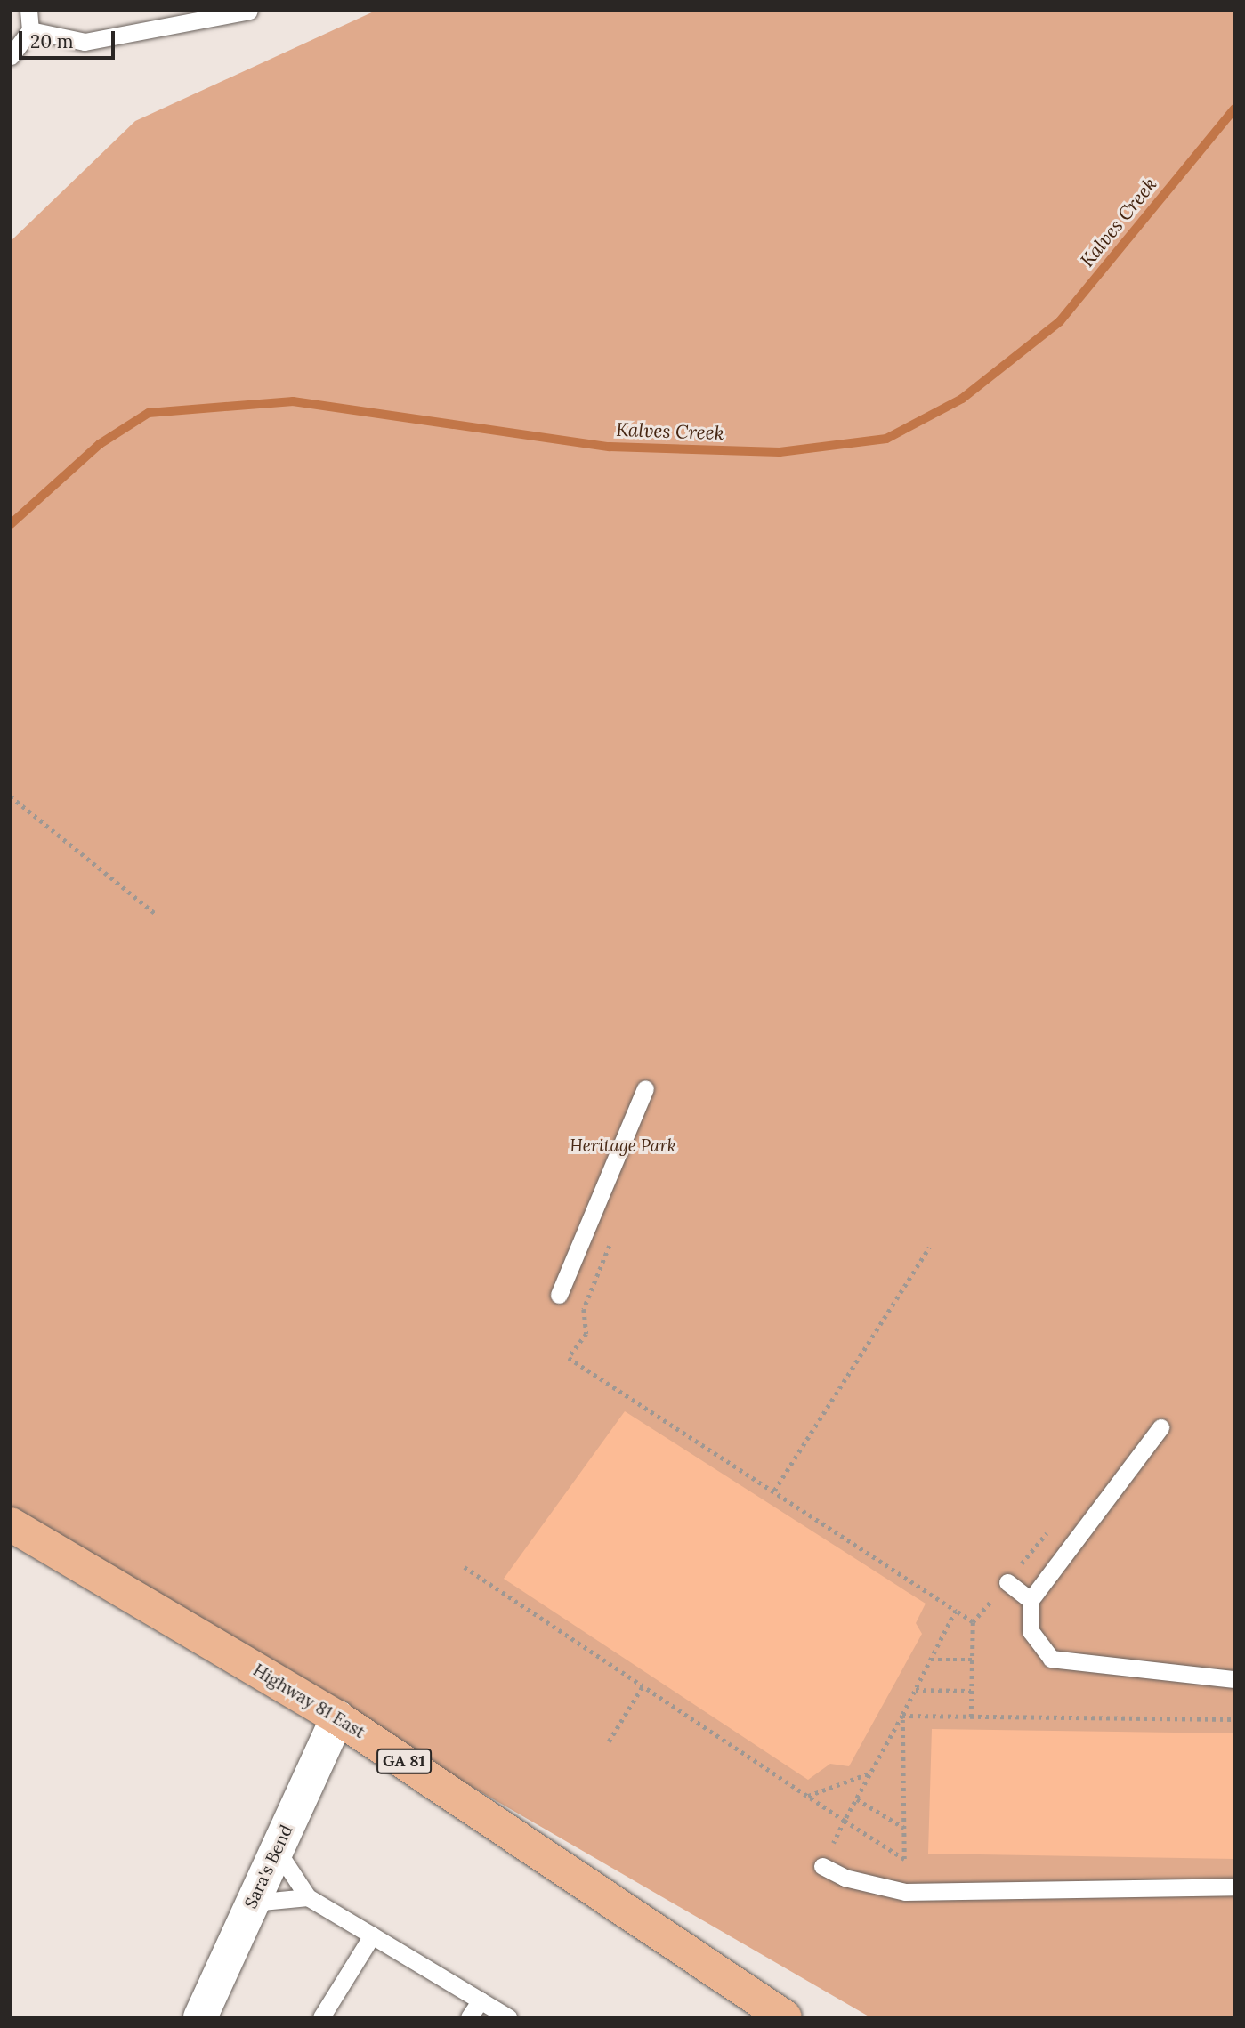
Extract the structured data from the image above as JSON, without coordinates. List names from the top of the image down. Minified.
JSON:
{"streets":{"main road":["Highway 81 East","GA 81"],"street":["Sara's Bend"]},"crossings":[["Highway 81 East","Sara's Bend"]],"water":["Kalves Creek"],"parks":["Heritage Park"],"scale_bar":"20 m"}
